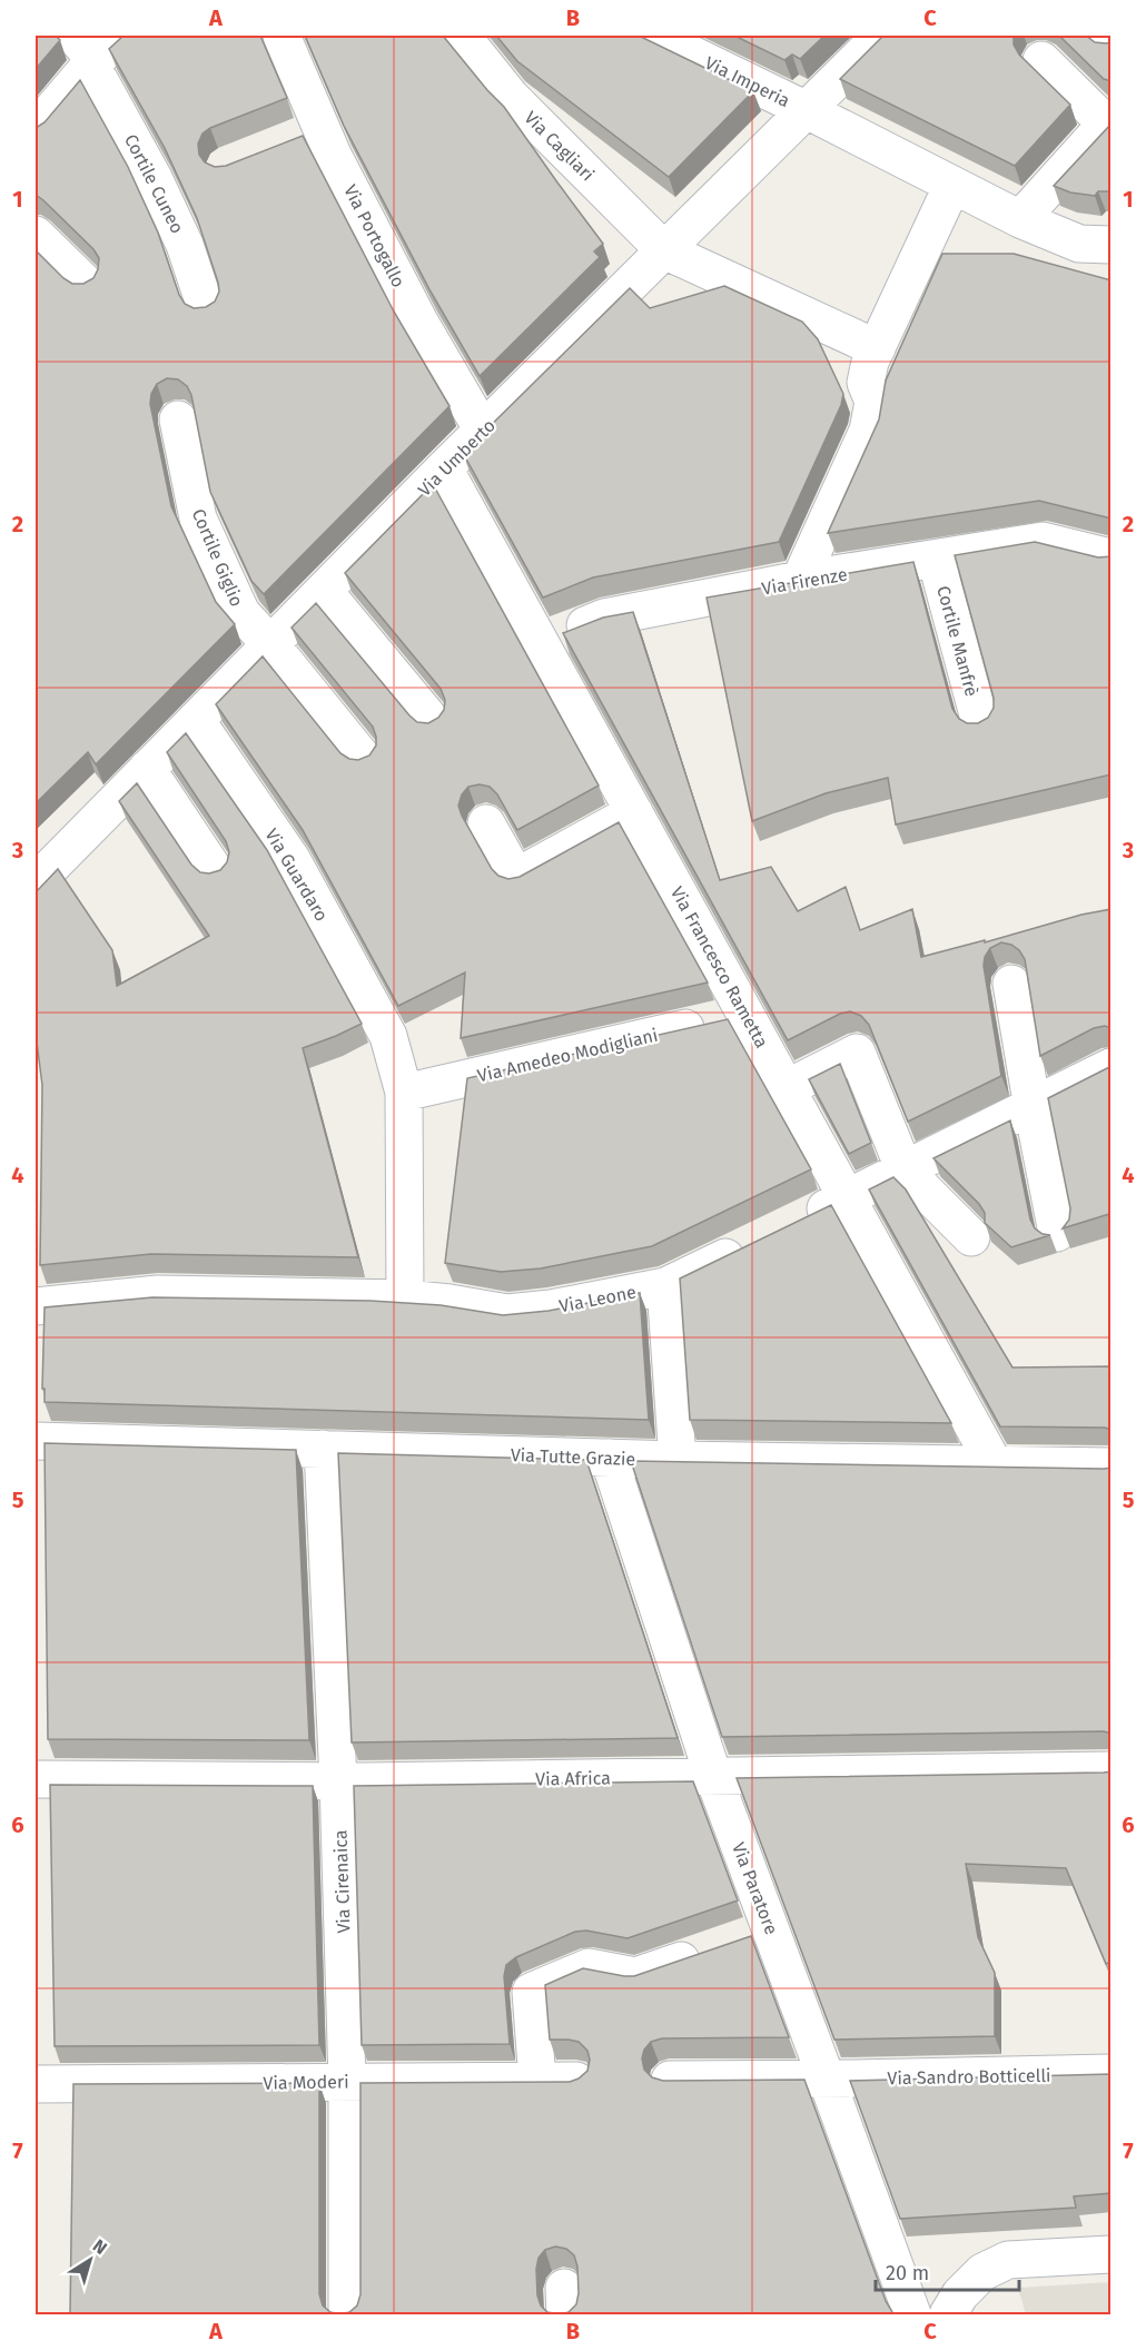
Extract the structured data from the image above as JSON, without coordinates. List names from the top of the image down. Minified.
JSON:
{"streets":{"street":["Via Imperia","Via Cagliari","Cortile Cuneo","Via Portogallo","Via Umberto","Cortile Giglio","Via Firenze","Cortile Manfrè","Via Guardaro","Via Francesco Rametta","Via Amedeo Modigliani","Via Leone","Via Tutte Grazie","Via Africa","Via Cirenaica","Via Paratore","Via Sandro Botticelli","Via Moderi"]},"crossings":[["Via Imperia","Via Umberto"],["Via Cagliari","Via Umberto"],["Via Portogallo","Via Umberto"],["Via Umberto","Cortile Giglio"],["Via Umberto","Via Guardaro"],["Via Umberto","Via Francesco Rametta"],["Via Firenze","Cortile Manfrè"],["Via Firenze","Via Francesco Rametta"],["Via Guardaro","Via Amedeo Modigliani"],["Via Guardaro","Via Leone"],["Via Francesco Rametta","Via Amedeo Modigliani"],["Via Francesco Rametta","Via Tutte Grazie"],["Via Tutte Grazie","Via Cirenaica"],["Via Tutte Grazie","Via Paratore"],["Via Africa","Via Cirenaica"],["Via Africa","Via Paratore"],["Via Cirenaica","Via Moderi"],["Via Paratore","Via Sandro Botticelli"]],"scale_bar":"20 m","north":"top right","grid":{"columns":["A","B","C"],"rows":["1","2","3","4","5","6","7"]}}
